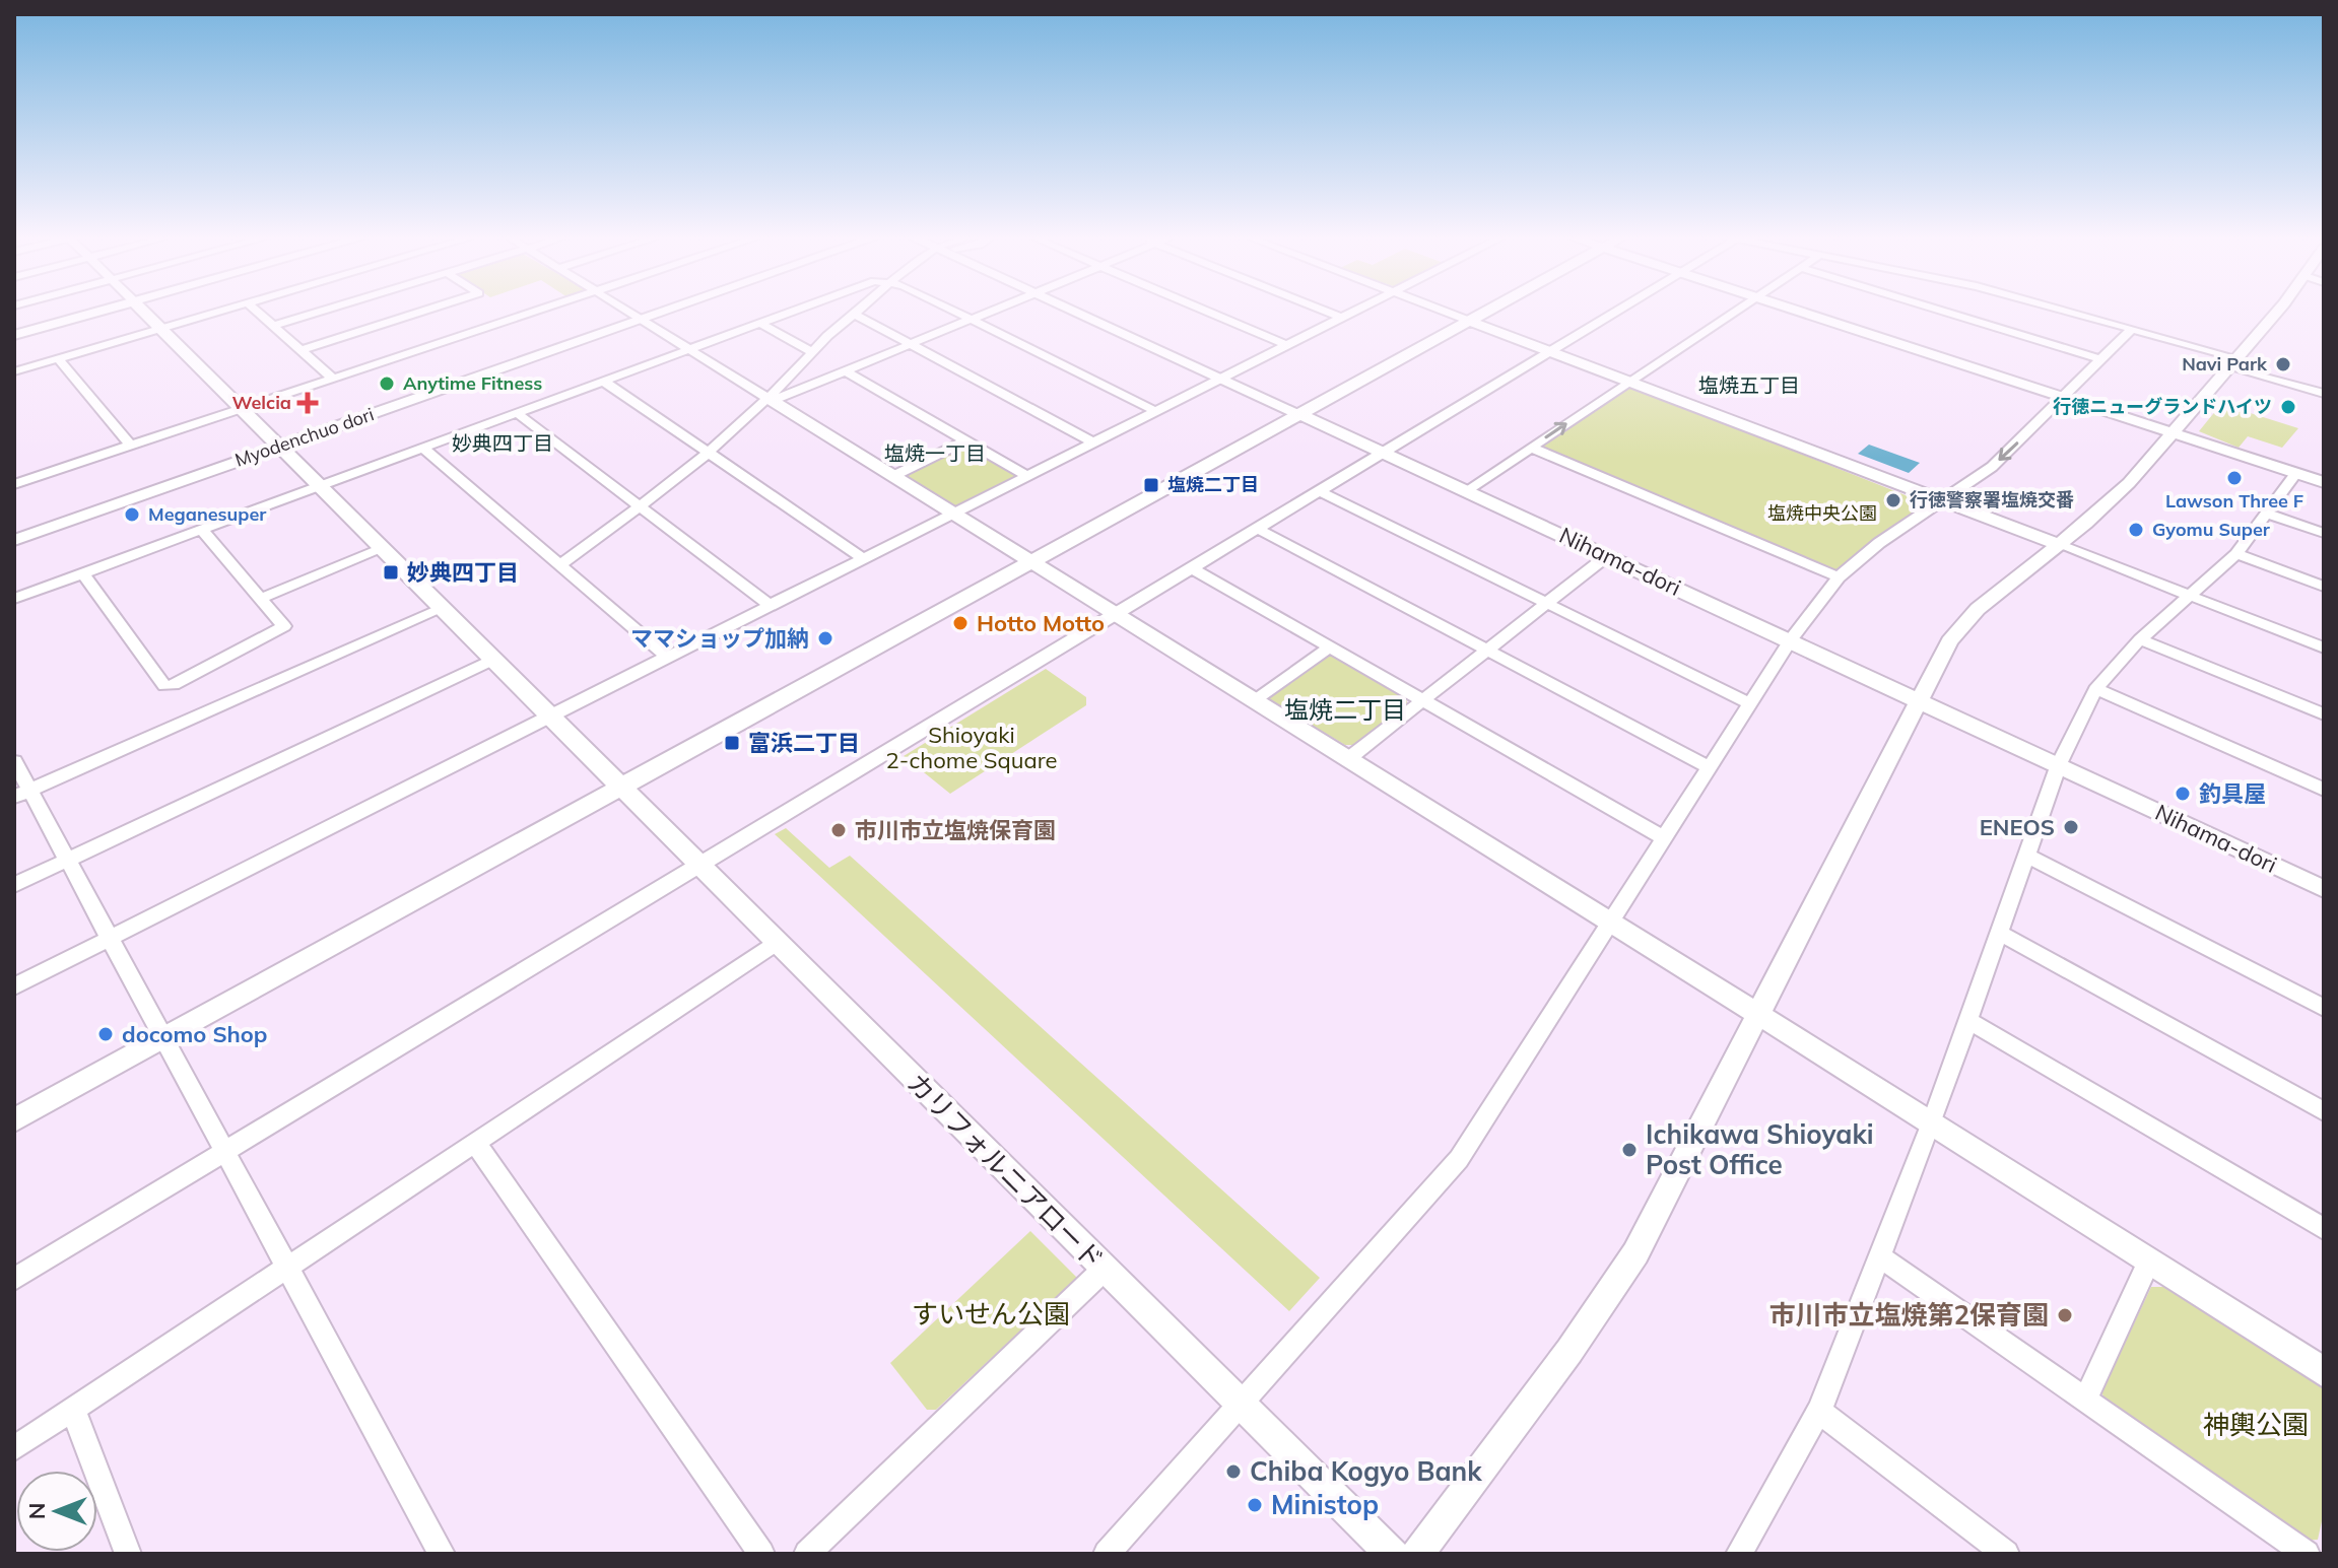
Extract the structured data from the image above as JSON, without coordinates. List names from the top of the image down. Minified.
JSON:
{"streets":{"main road":["Nihama-dori"],"street":["Myodenchuo dori","カリフォルニアロード"]},"crossings":[["Myodenchuo dori","カリフォルニアロード"]],"districts":["塩焼五丁目","妙典四丁目","塩焼一丁目","塩焼二丁目"],"parks":["塩焼中央公園","Shioyaki 2-chome Square","すいせん公園","神輿公園"],"places":{"other":["Navi Park","Anytime Fitness","行徳ニューグランドハイツ","Lawson Three F","行徳警察署塩焼交番","Meganesuper","Gyomu Super","Hotto Motto","ママショップ加納","釣具屋","ENEOS","市川市立塩焼保育園","docomo Shop","Ichikawa Shioyaki Post Office","市川市立塩焼第2保育園","Chiba Kogyo Bank","Ministop"],"health":["Welcia"],"transit":["塩焼二丁目","妙典四丁目","富浜二丁目"]},"north":"left"}
